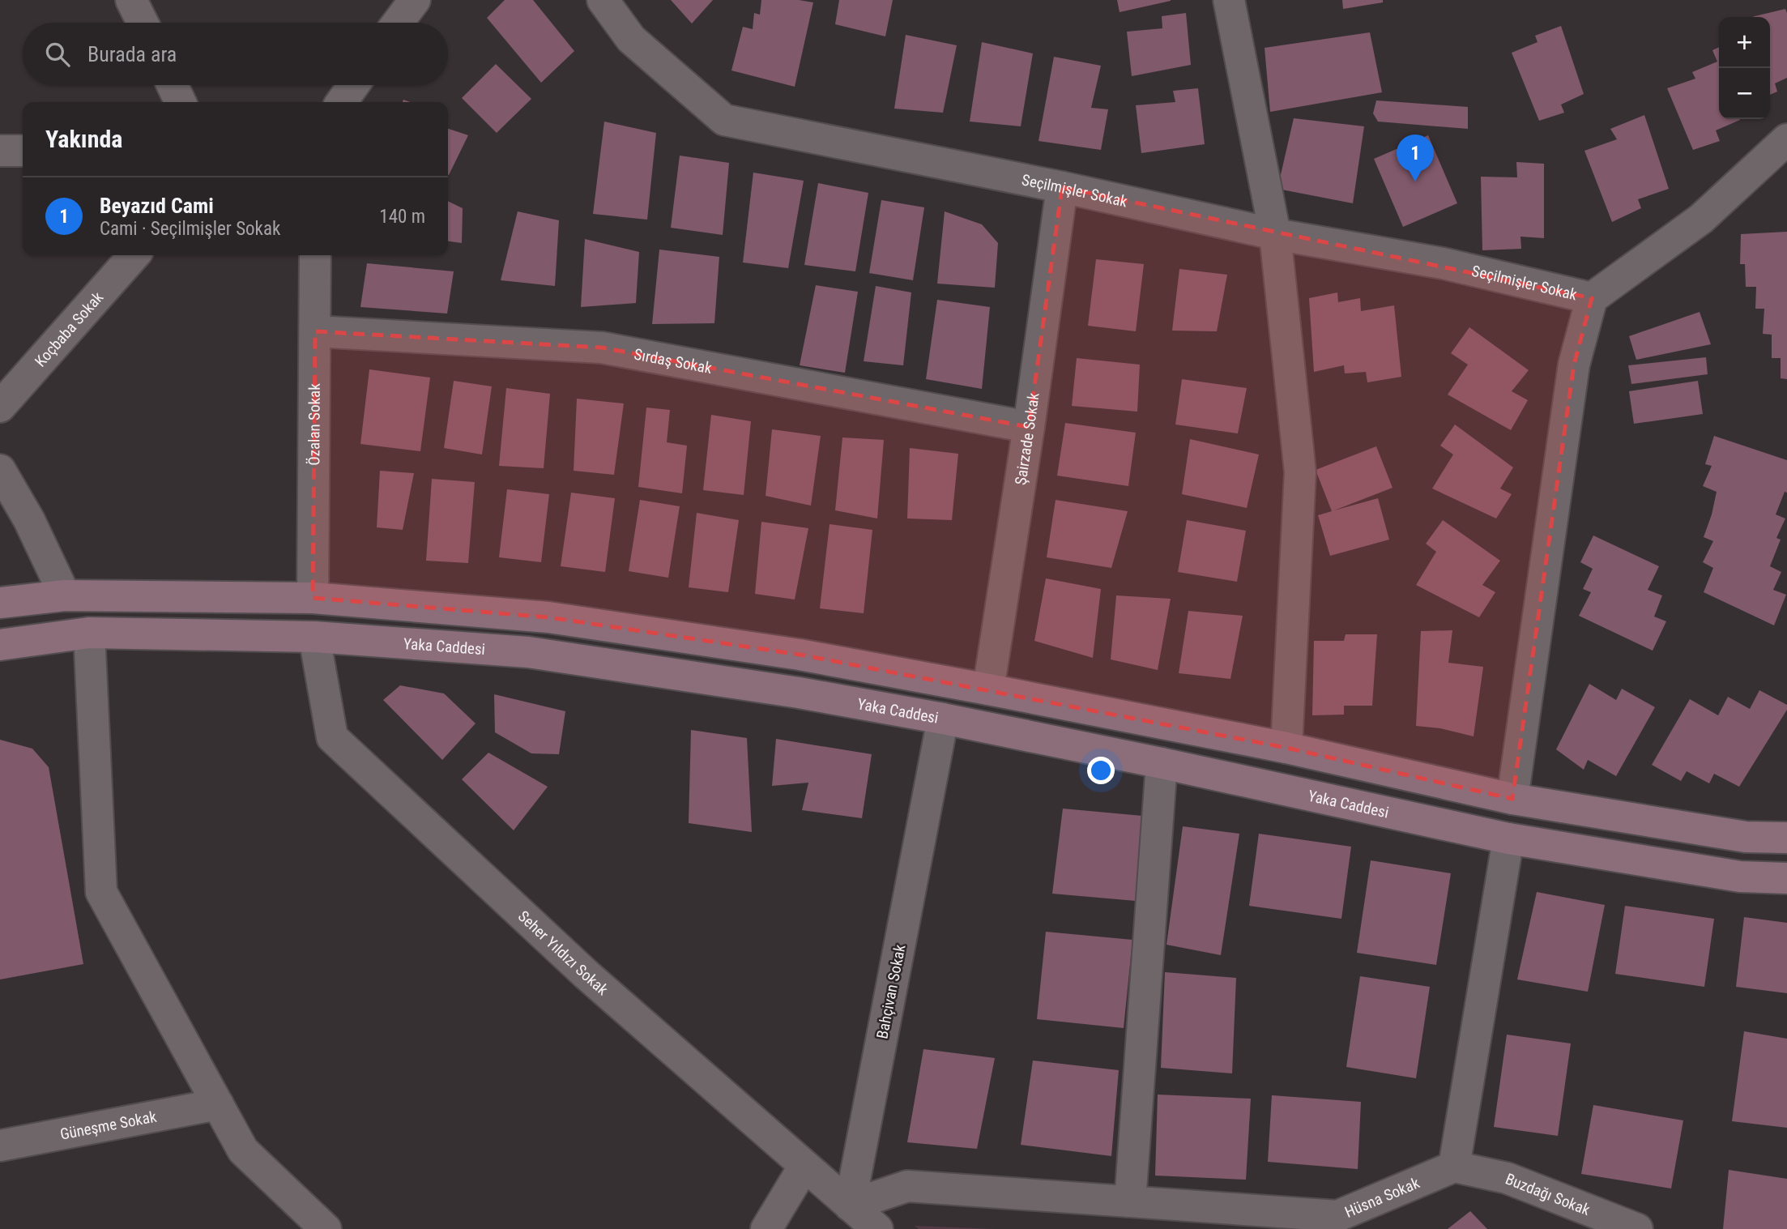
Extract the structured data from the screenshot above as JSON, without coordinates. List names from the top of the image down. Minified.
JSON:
{"streets":{"street":["Seçilmişler Sokak","Koçbaba Sokak","Sırdaş Sokak","Özalan Sokak","Şairzade Sokak","Yaka Caddesi","Seher Yıldızı Sokak","Bahçivan Sokak","Güneşme Sokak","Buzdağı Sokak","Hüsna Sokak"]},"crossings":[["Seçilmişler Sokak","Şairzade Sokak"],["Sırdaş Sokak","Özalan Sokak"],["Sırdaş Sokak","Şairzade Sokak"],["Yaka Caddesi","Seher Yıldızı Sokak"],["Yaka Caddesi","Bahçivan Sokak"],["Seher Yıldızı Sokak","Bahçivan Sokak"],["Seher Yıldızı Sokak","Hüsna Sokak"],["Bahçivan Sokak","Hüsna Sokak"],["Buzdağı Sokak","Hüsna Sokak"]],"page":{"map_buttons":["+","−"],"search":"Burada ara","heading":"Yakında","pins":"1","list":[{"mark":"1","name":"Beyazıd Cami","note":"Cami · Seçilmişler Sokak","value":"140 m"}]}}
